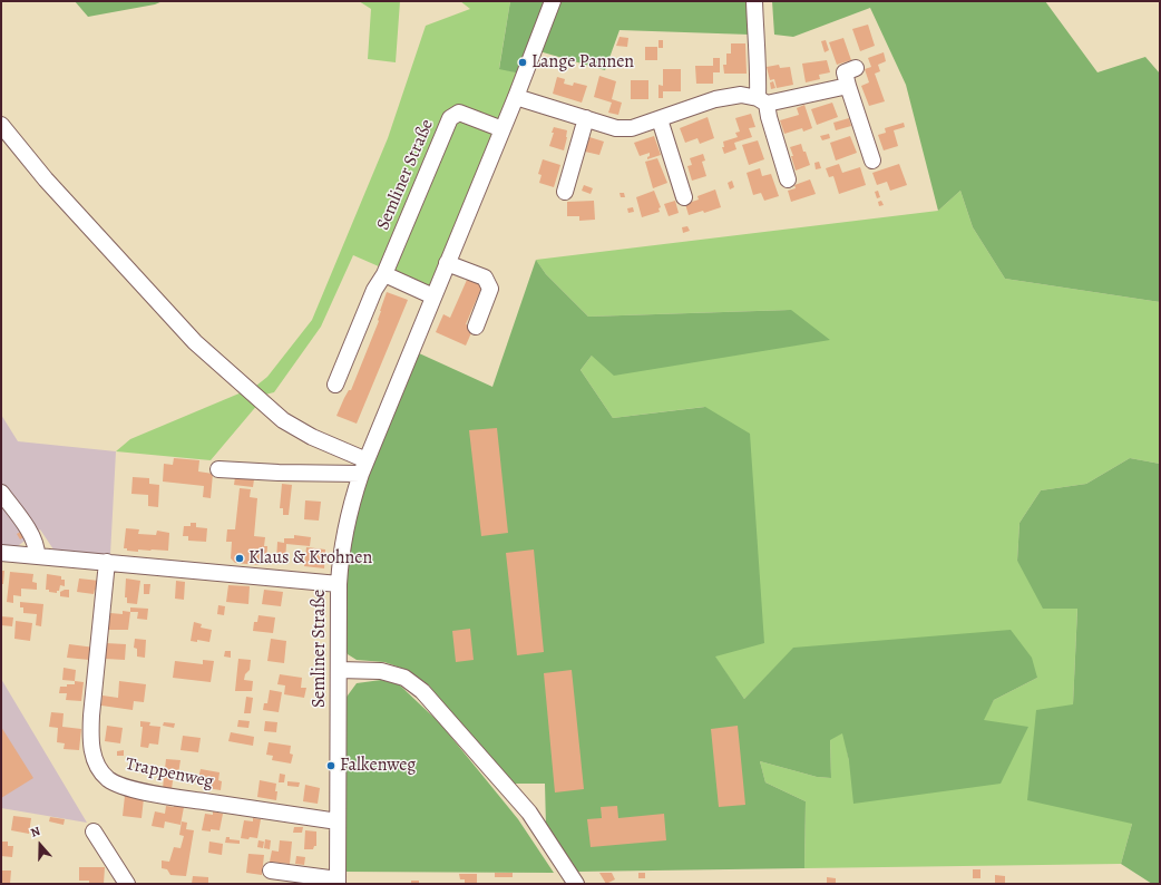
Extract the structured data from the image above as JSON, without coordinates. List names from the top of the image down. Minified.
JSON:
{"streets":{"street":["Semliner Straße","Trappenweg"]},"crossings":[["Semliner Straße","Trappenweg"]],"places":["Lange Pannen","Klaus & Krohnen","Falkenweg"],"north":"top"}
